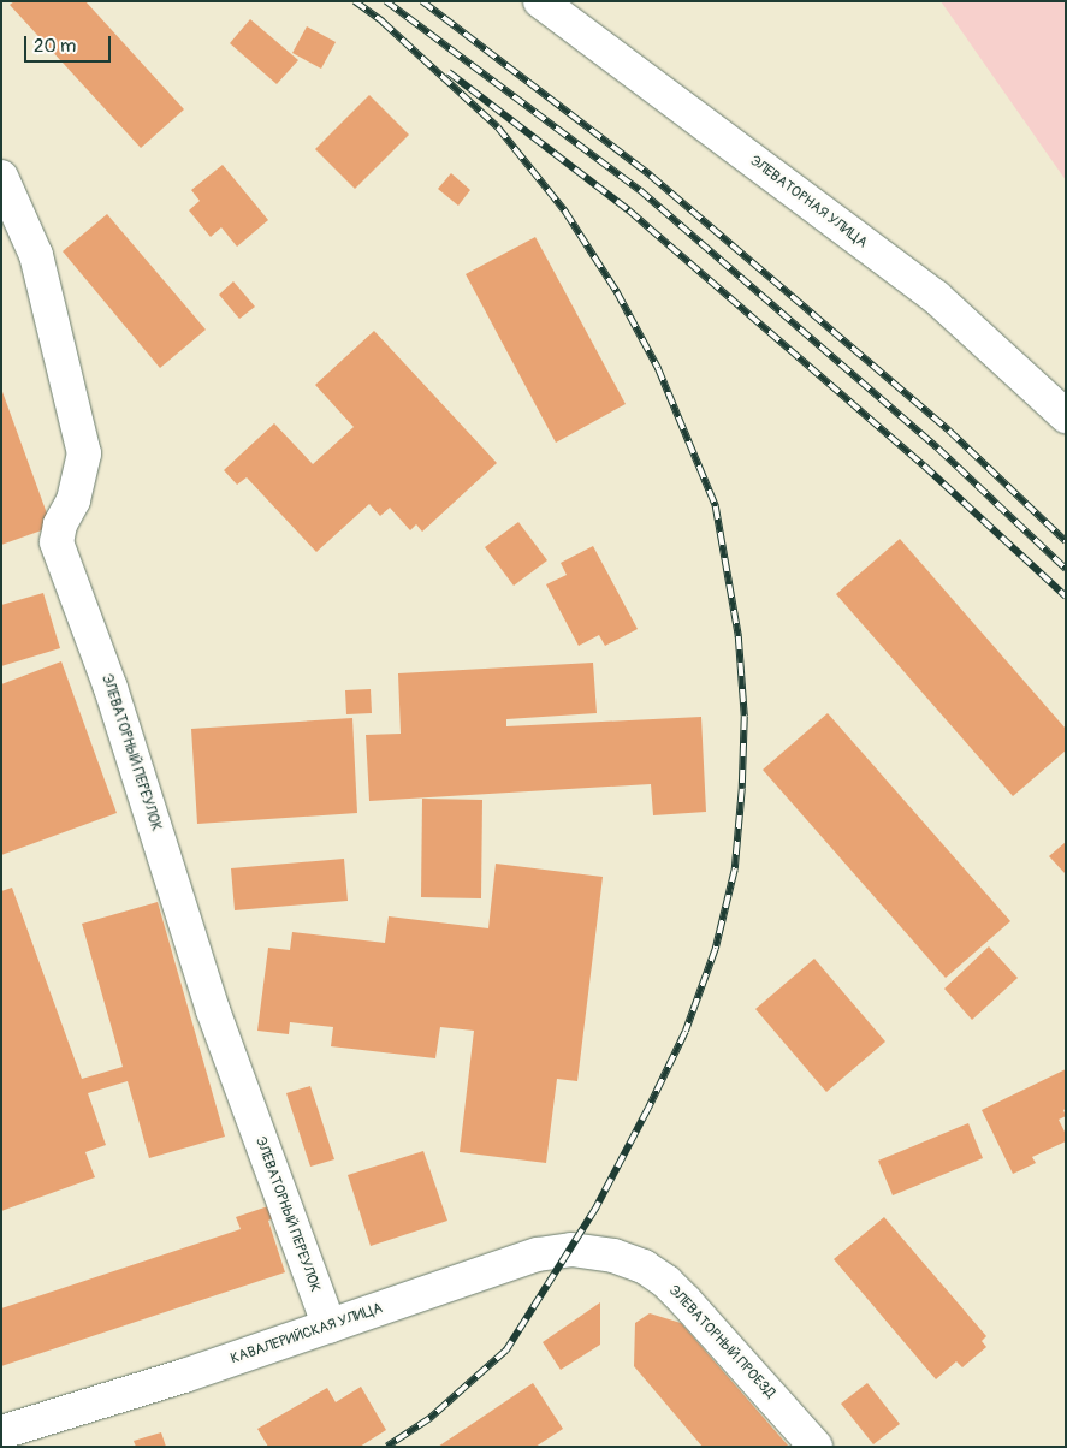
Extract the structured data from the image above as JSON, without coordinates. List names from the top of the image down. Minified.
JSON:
{"streets":{"street":["ЭЛЕВАТОРНАЯ УЛИЦА","ЭЛЕВАТОРНЫЙ ПЕРЕУЛОК","КАВАЛЕРИЙСКАЯ УЛИЦА","ЭЛЕВАТОРНЫЙ ПРОЕЗД"]},"crossings":[["ЭЛЕВАТОРНЫЙ ПЕРЕУЛОК","КАВАЛЕРИЙСКАЯ УЛИЦА"],["КАВАЛЕРИЙСКАЯ УЛИЦА","ЭЛЕВАТОРНЫЙ ПРОЕЗД"]],"scale_bar":"20 m"}
